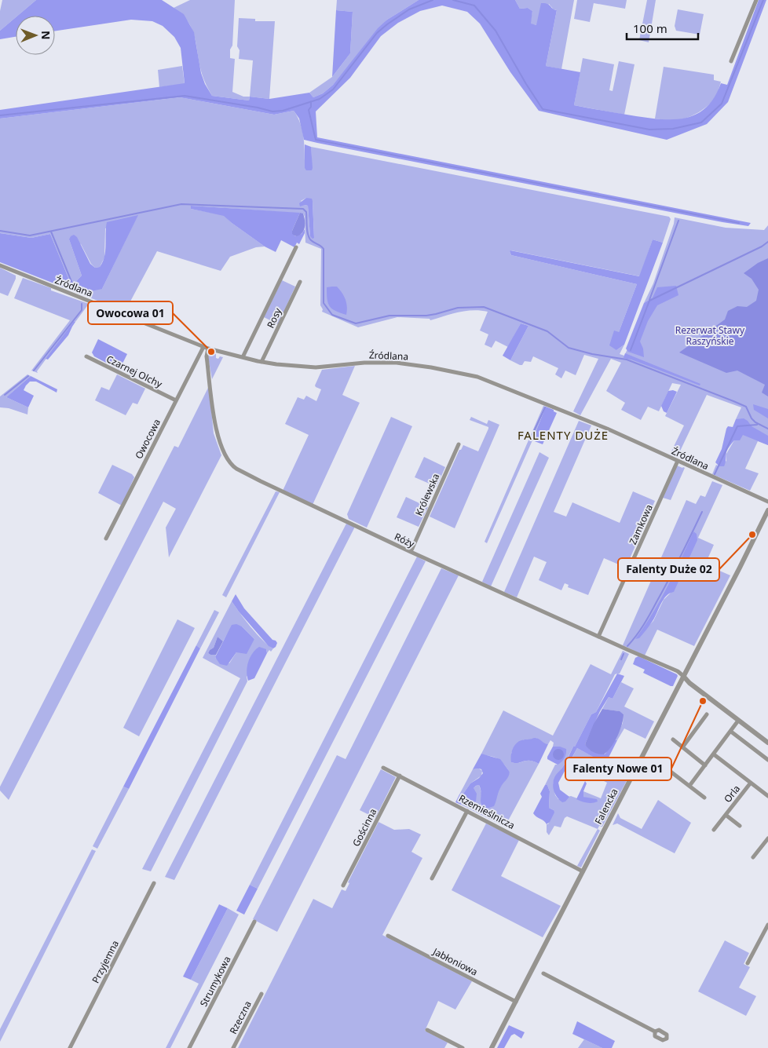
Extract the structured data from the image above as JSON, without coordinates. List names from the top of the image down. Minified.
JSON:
{"streets":{"street":["Źródlana","Rosy","Czarnej Olchy","Owocowa","Królewska","Zamkowa","Róży","Orla","Falencka","Rzemieślnicza","Gościnna","Przyjemna","Jabłoniowa","Strumykowa","Rzeczna"]},"crossings":[["Źródlana","Rosy"],["Źródlana","Owocowa"],["Źródlana","Zamkowa"],["Źródlana","Róży"],["Czarnej Olchy","Owocowa"],["Owocowa","Róży"],["Królewska","Róży"],["Zamkowa","Róży"],["Róży","Falencka"],["Falencka","Rzemieślnicza"],["Falencka","Jabłoniowa"],["Rzemieślnicza","Gościnna"]],"districts":["FALENTY DUŻE"],"parks":["Rezerwat Stawy Raszyńskie"],"places":["Owocowa 01","Falenty Duże 02","Falenty Nowe 01"],"scale_bar":"100 m","north":"right"}
